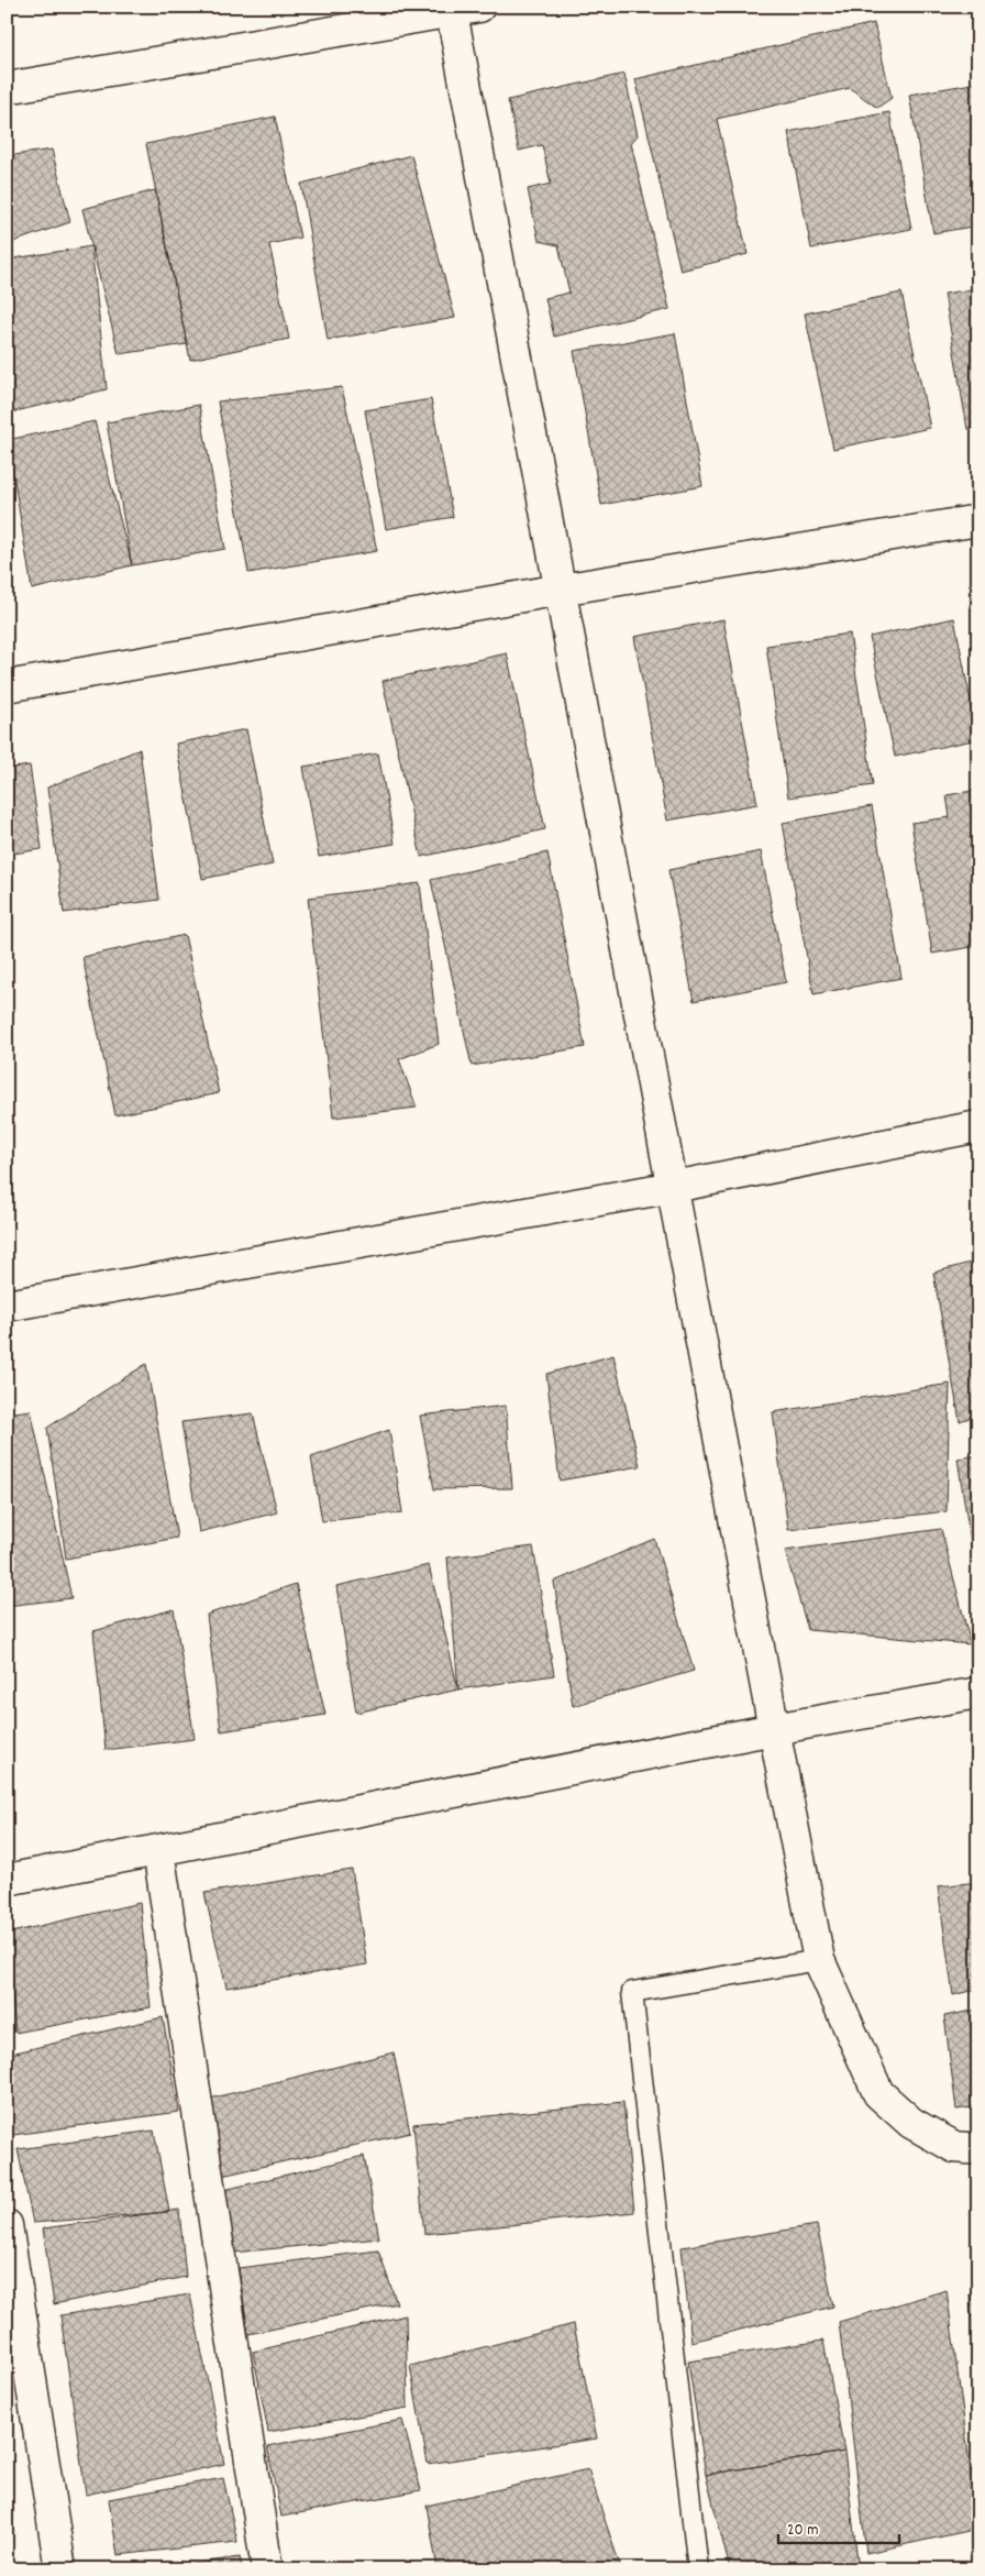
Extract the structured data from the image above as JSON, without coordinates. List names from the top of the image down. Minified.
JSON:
{"scale_bar":"20 m"}
